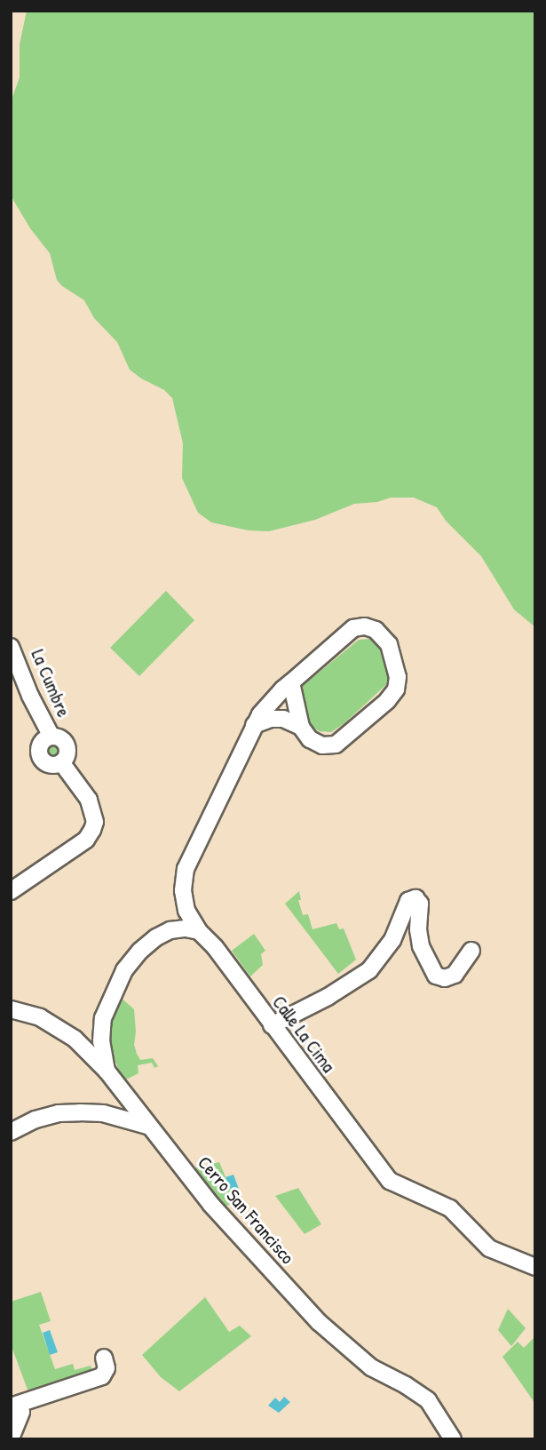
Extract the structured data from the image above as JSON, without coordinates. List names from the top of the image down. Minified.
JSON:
{"streets":{"street":["La Cumbre","Calle La Cima","Cerro San Francisco"]}}
